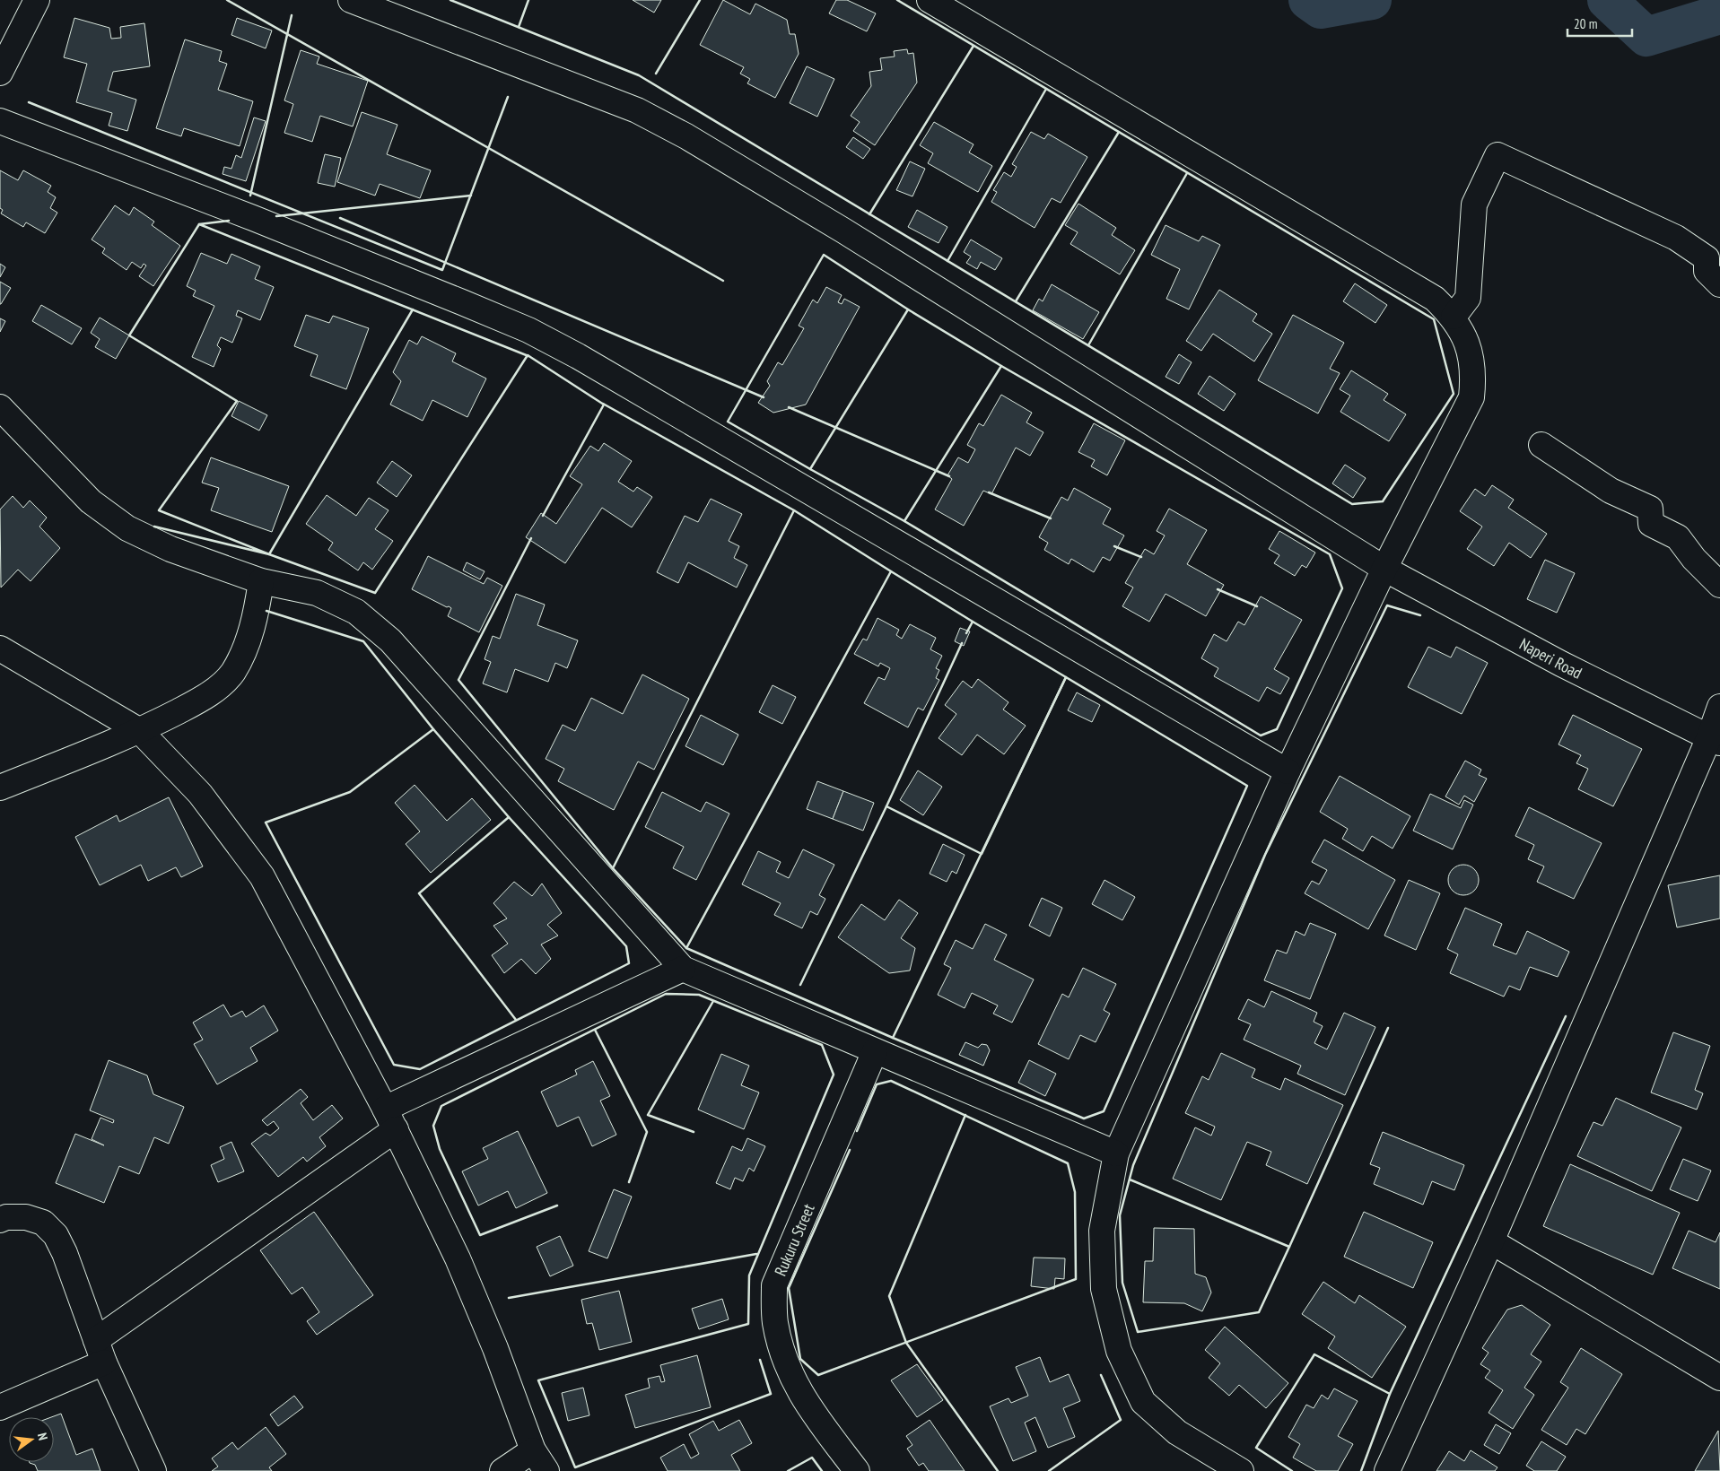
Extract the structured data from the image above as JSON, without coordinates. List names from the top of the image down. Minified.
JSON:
{"streets":{"street":["Naperi Road","Rukuru Street"]},"scale_bar":"20 m","north":"right"}
